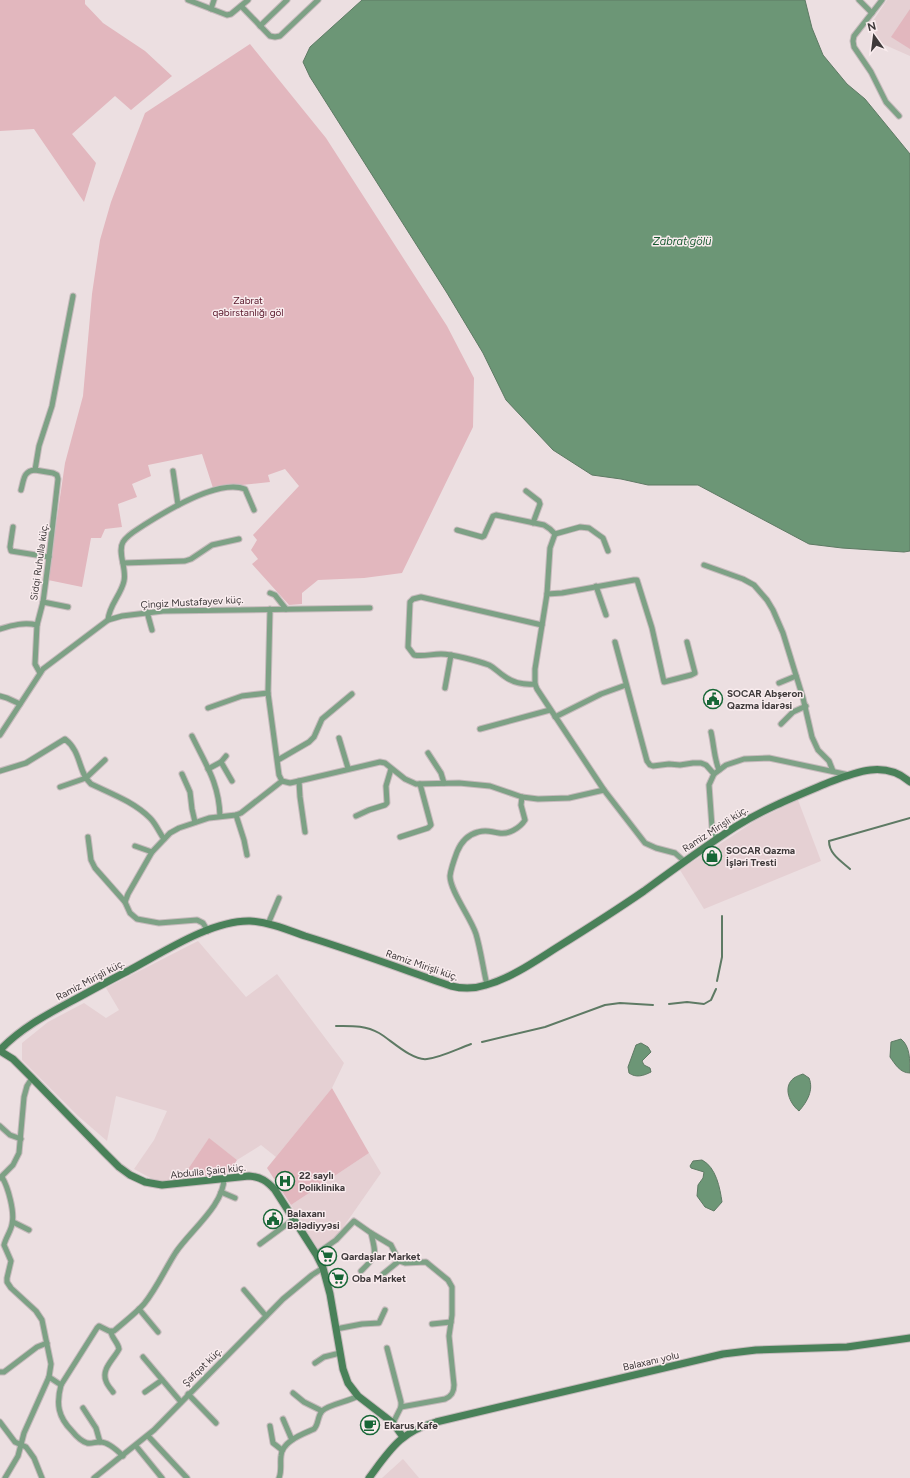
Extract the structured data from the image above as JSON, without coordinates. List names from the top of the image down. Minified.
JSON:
{"streets":{"street":["Sidqi Ruhulla küç.","Çingiz Mustafayev küç.","Ramiz Mirişli küç.","Abdulla Şaiq küç.","Balaxanı yolu","Şəfqət küç."]},"crossings":[["Sidqi Ruhulla küç.","Çingiz Mustafayev küç."],["Ramiz Mirişli küç.","Abdulla Şaiq küç."],["Abdulla Şaiq küç.","Balaxanı yolu"],["Abdulla Şaiq küç.","Şəfqət küç."]],"water":["Zabrat gölü"],"parks":["Zabrat qəbirstanlığı göl"],"places":{"public building":["SOCAR Abşeron Qazma İdarəsi","Balaxanı Bələdiyyəsi"],"shop":["SOCAR Qazma İşləri Tresti"],"hospital":["22 saylı Poliklinika"],"supermarket":["Qardaşlar Market","Oba Market"],"cafe":["Ekarus Kafe"]},"north":"top"}
